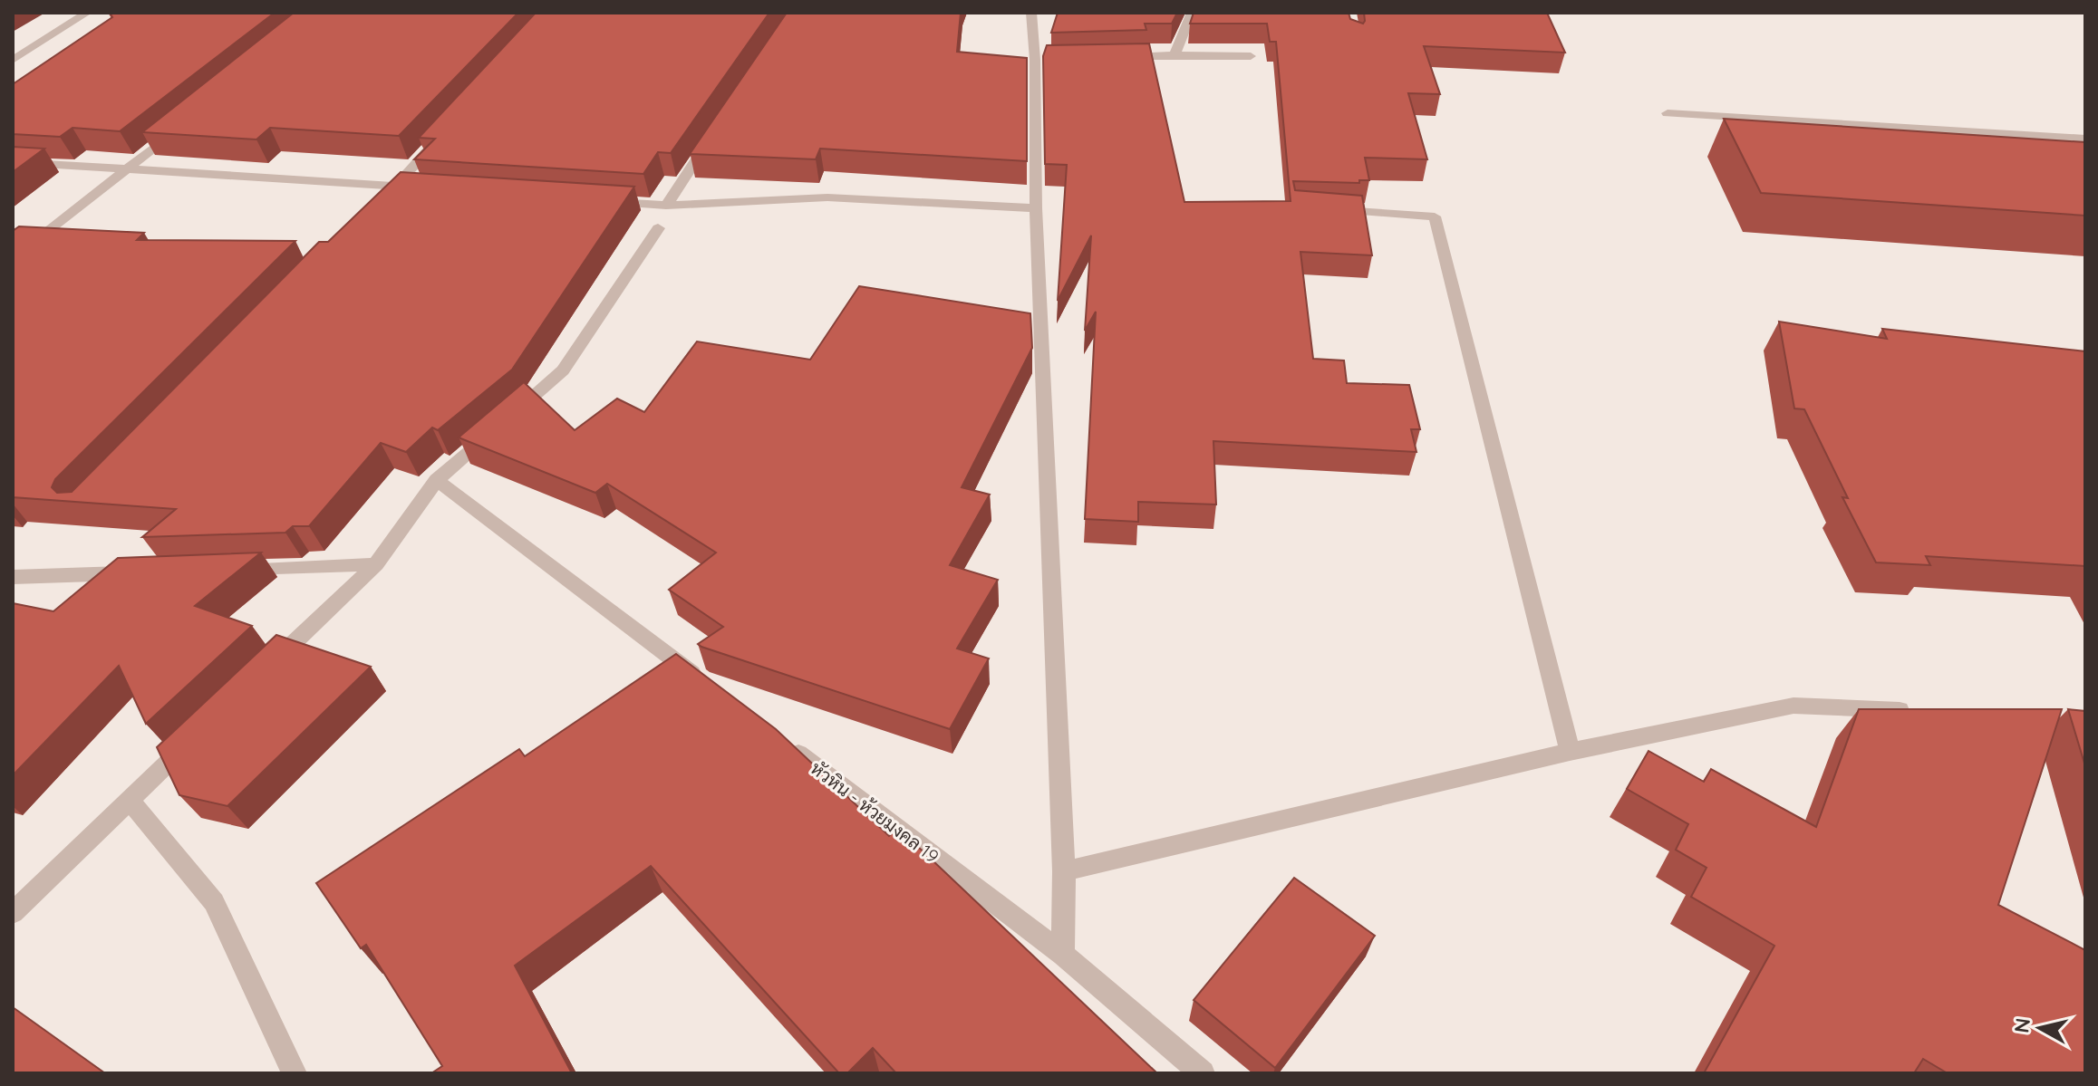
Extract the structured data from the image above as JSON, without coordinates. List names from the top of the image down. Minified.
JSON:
{"streets":{"street":["หัวหิน - ห้วยมงคล 19"]},"north":"left"}
